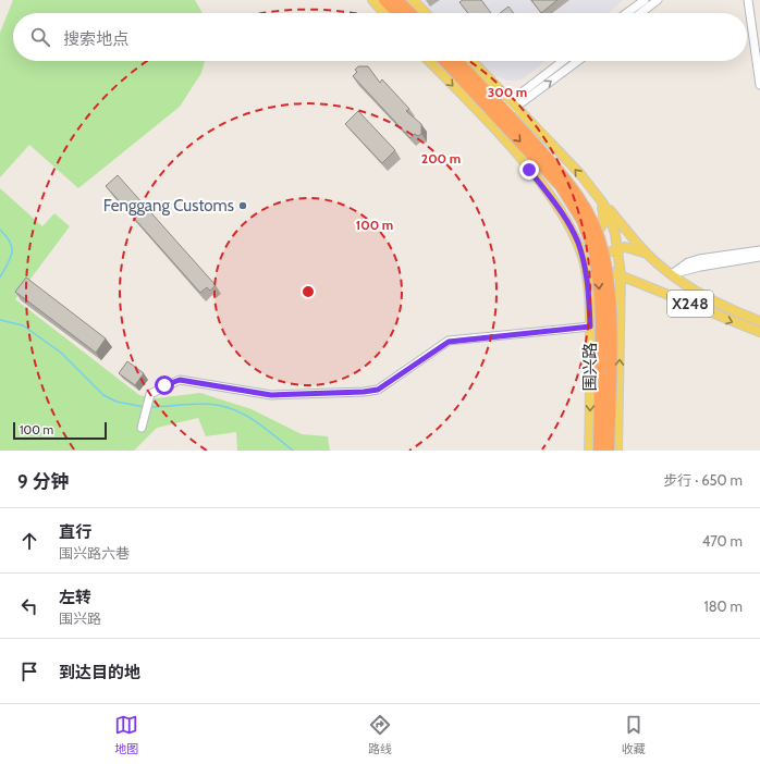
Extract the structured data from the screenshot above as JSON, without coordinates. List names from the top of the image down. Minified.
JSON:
{"streets":{"main road":["X248","围兴路"]},"crossings":[["X248","围兴路"]],"places":["Fenggang Customs"],"scale_bar":"100 m","page":{"search":"搜索地点","scale":"100 m","heading":["9 分钟","步行 · 650 m"],"list":[["直行","围兴路六巷","470 m"],["左转","围兴路","180 m"],"到达目的地"],"nav":["地图","路线","收藏"]},"rings":["300 m","200 m","100 m"]}
